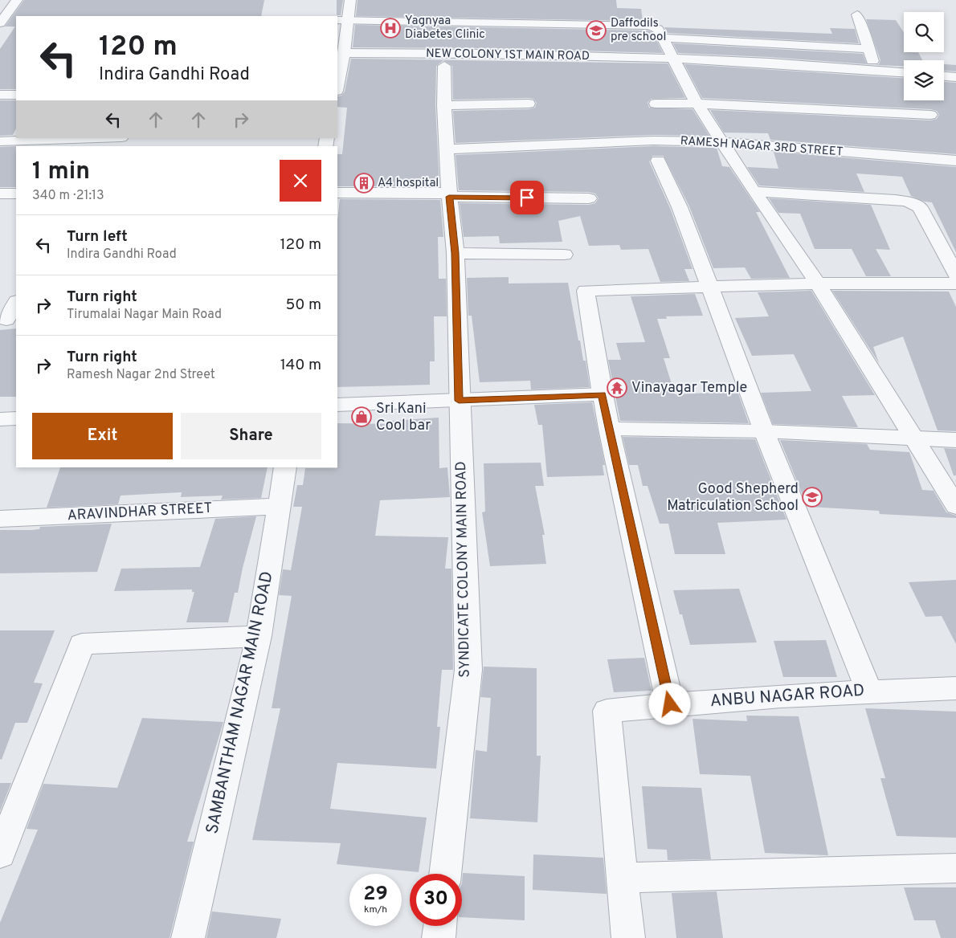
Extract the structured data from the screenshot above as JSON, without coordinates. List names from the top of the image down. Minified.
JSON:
{"streets":{"street":["NEW COLONY 1ST MAIN ROAD","RAMESH NAGAR 3RD STREET","ARAVINDHAR STREET","SYNDICATE COLONY MAIN ROAD","ANBU NAGAR ROAD","SAMBANTHAM NAGAR MAIN ROAD"]},"crossings":[["RAMESH NAGAR 3RD STREET","SYNDICATE COLONY MAIN ROAD"],["ARAVINDHAR STREET","SAMBANTHAM NAGAR MAIN ROAD"]],"places":{"hospital":["Yagnyaa Diabetes Clinic"],"school or university":["Daffodils pre school","Good Shepherd Matriculation School"],"building":["A4 hospital"],"temple":["Vinayagar Temple"],"shop":["Sri Kani Cool bar"]},"page":{"turn":["120 m","Indira Gandhi Road"],"heading":["1 min","340 m · 21:13"],"list":[{"name":"Turn left","note":"Indira Gandhi Road","value":"120 m"},{"name":"Turn right","note":"Tirumalai Nagar Main Road","value":"50 m"},{"name":"Turn right","note":"Ramesh Nagar 2nd Street","value":"140 m"}],"buttons":["Exit","Share"],"speed":"29 km/h","limit":"30"}}
